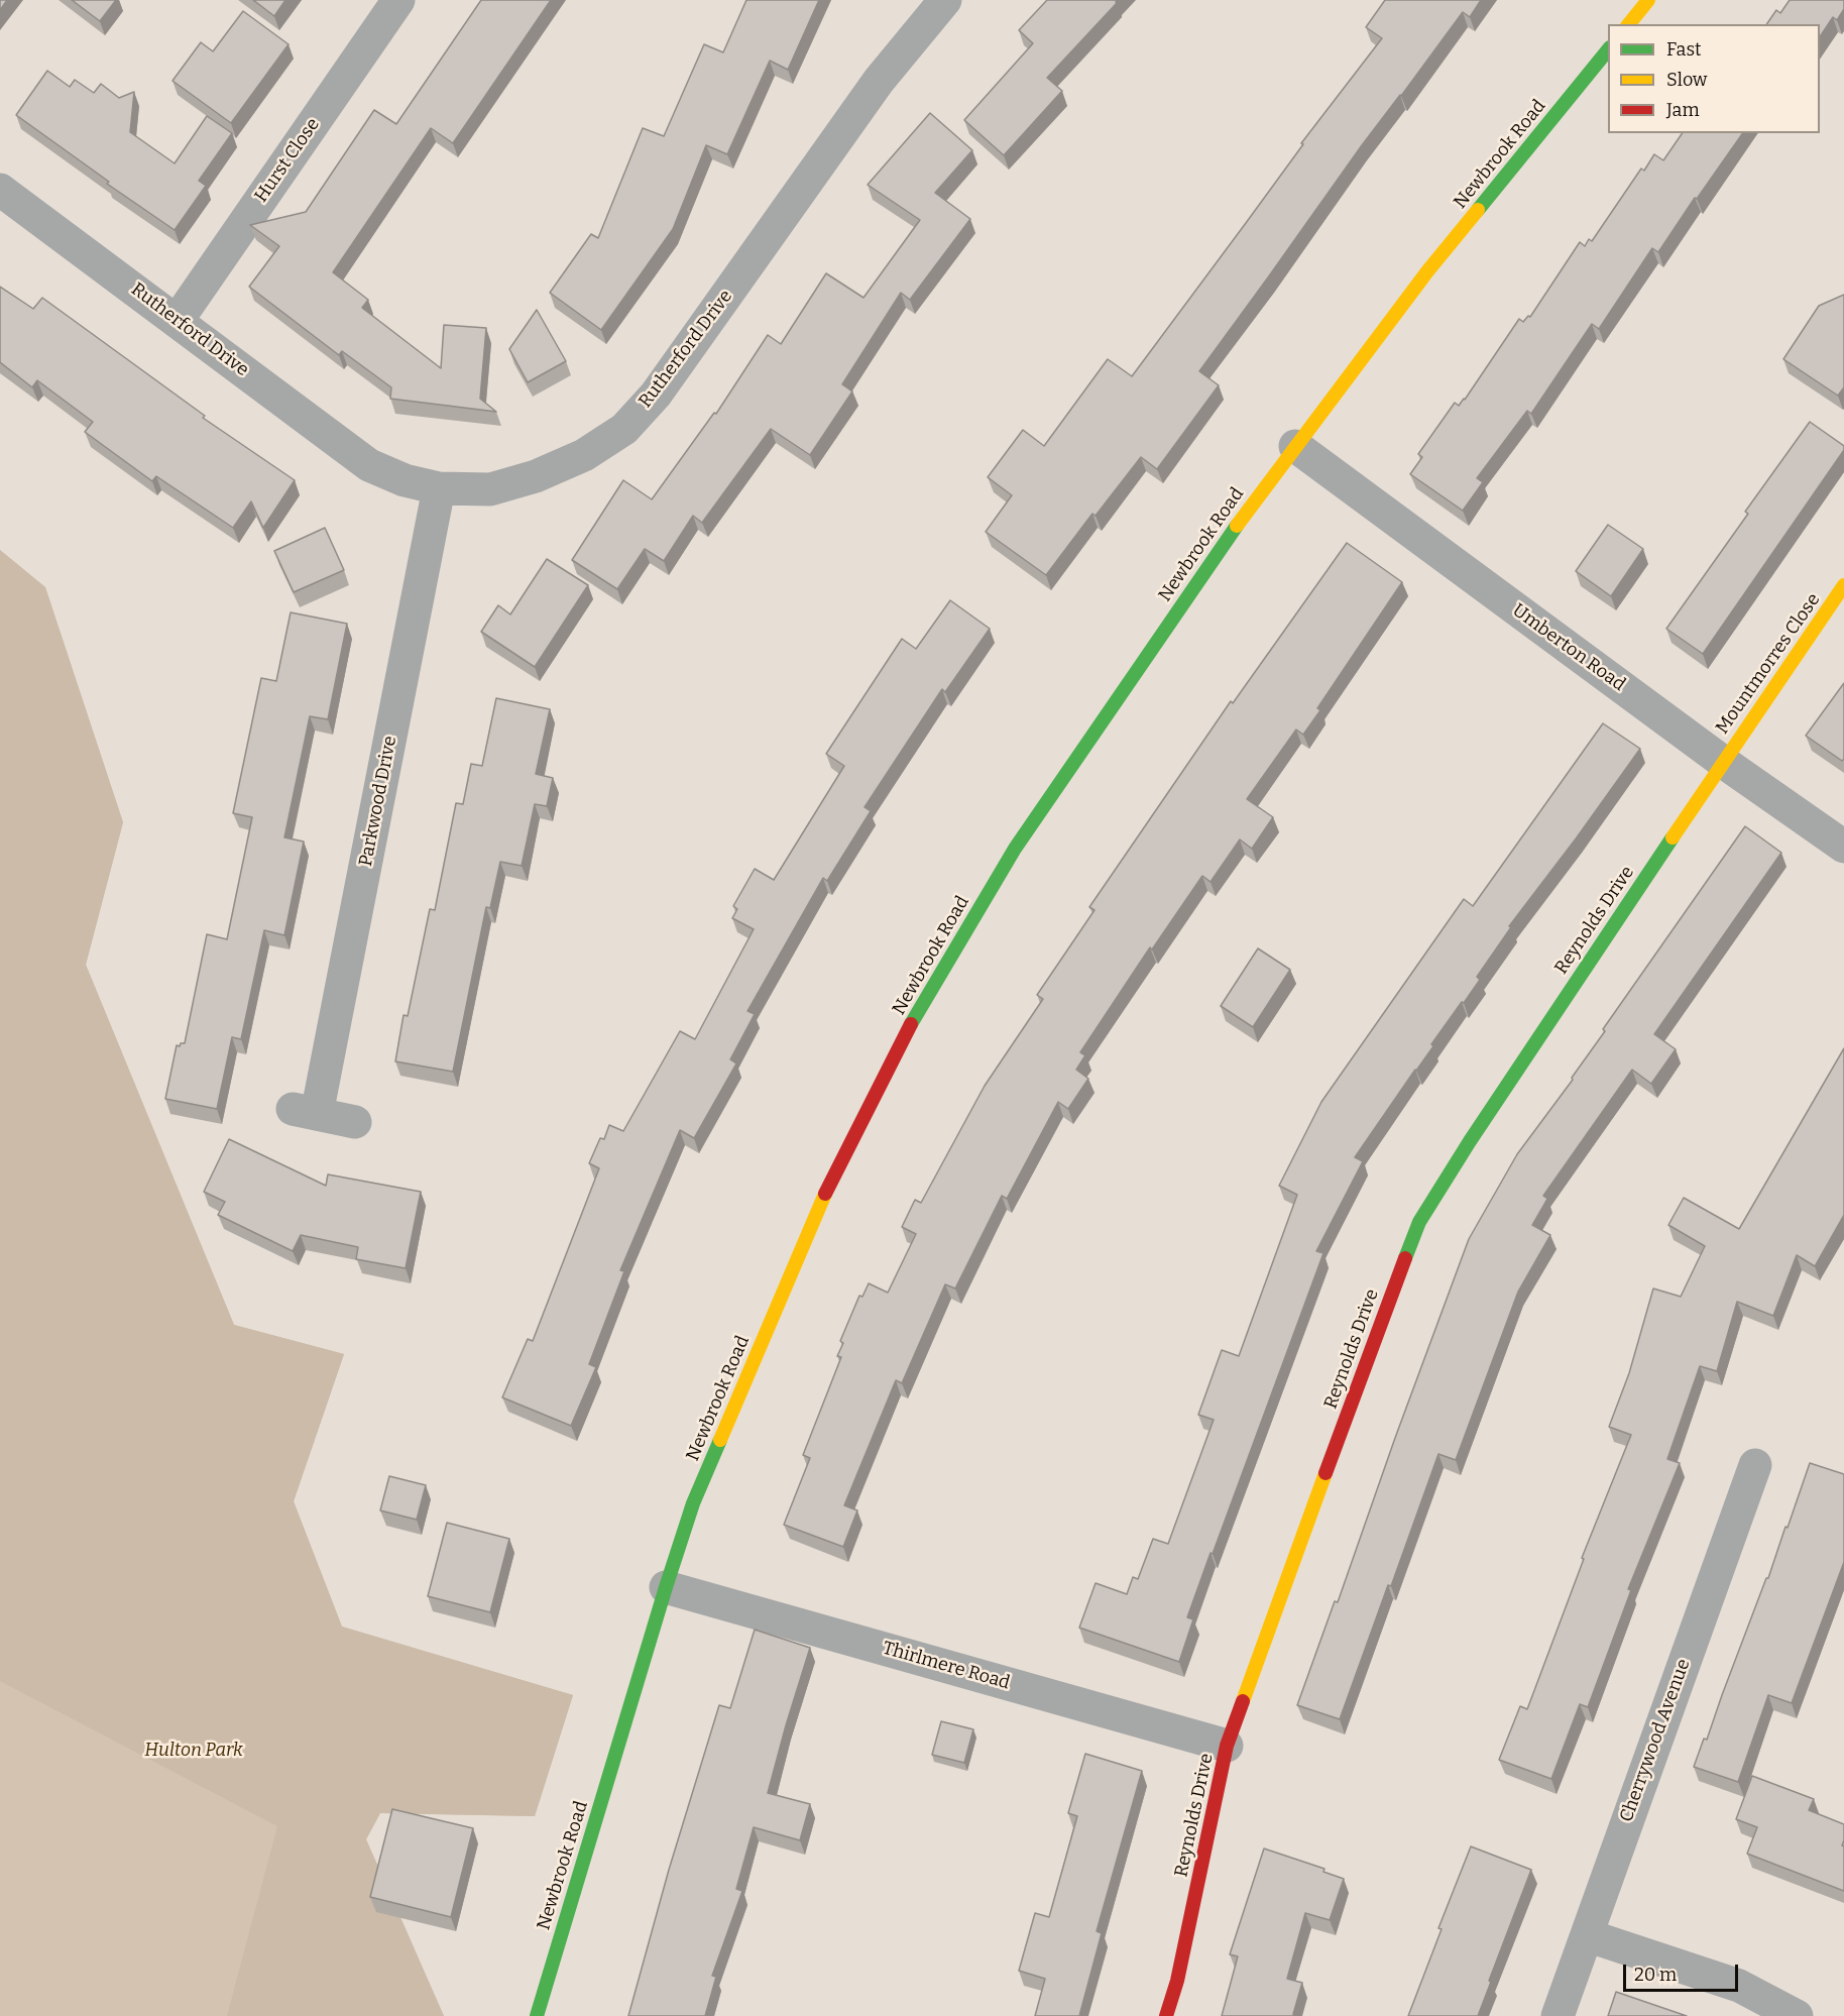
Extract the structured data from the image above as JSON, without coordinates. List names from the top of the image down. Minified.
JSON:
{"streets":{"main road":["Newbrook Road","Mountmorres Close","Reynolds Drive"],"street":["Hurst Close","Rutherford Drive","Umberton Road","Parkwood Drive","Thirlmere Road","Cherrywood Avenue"]},"crossings":[["Newbrook Road","Umberton Road"],["Newbrook Road","Thirlmere Road"],["Hurst Close","Rutherford Drive"],["Rutherford Drive","Parkwood Drive"],["Umberton Road","Mountmorres Close"],["Umberton Road","Reynolds Drive"],["Mountmorres Close","Reynolds Drive"],["Reynolds Drive","Thirlmere Road"]],"parks":["Hulton Park"],"legend":["Fast","Slow","Jam"],"scale_bar":"20 m"}
